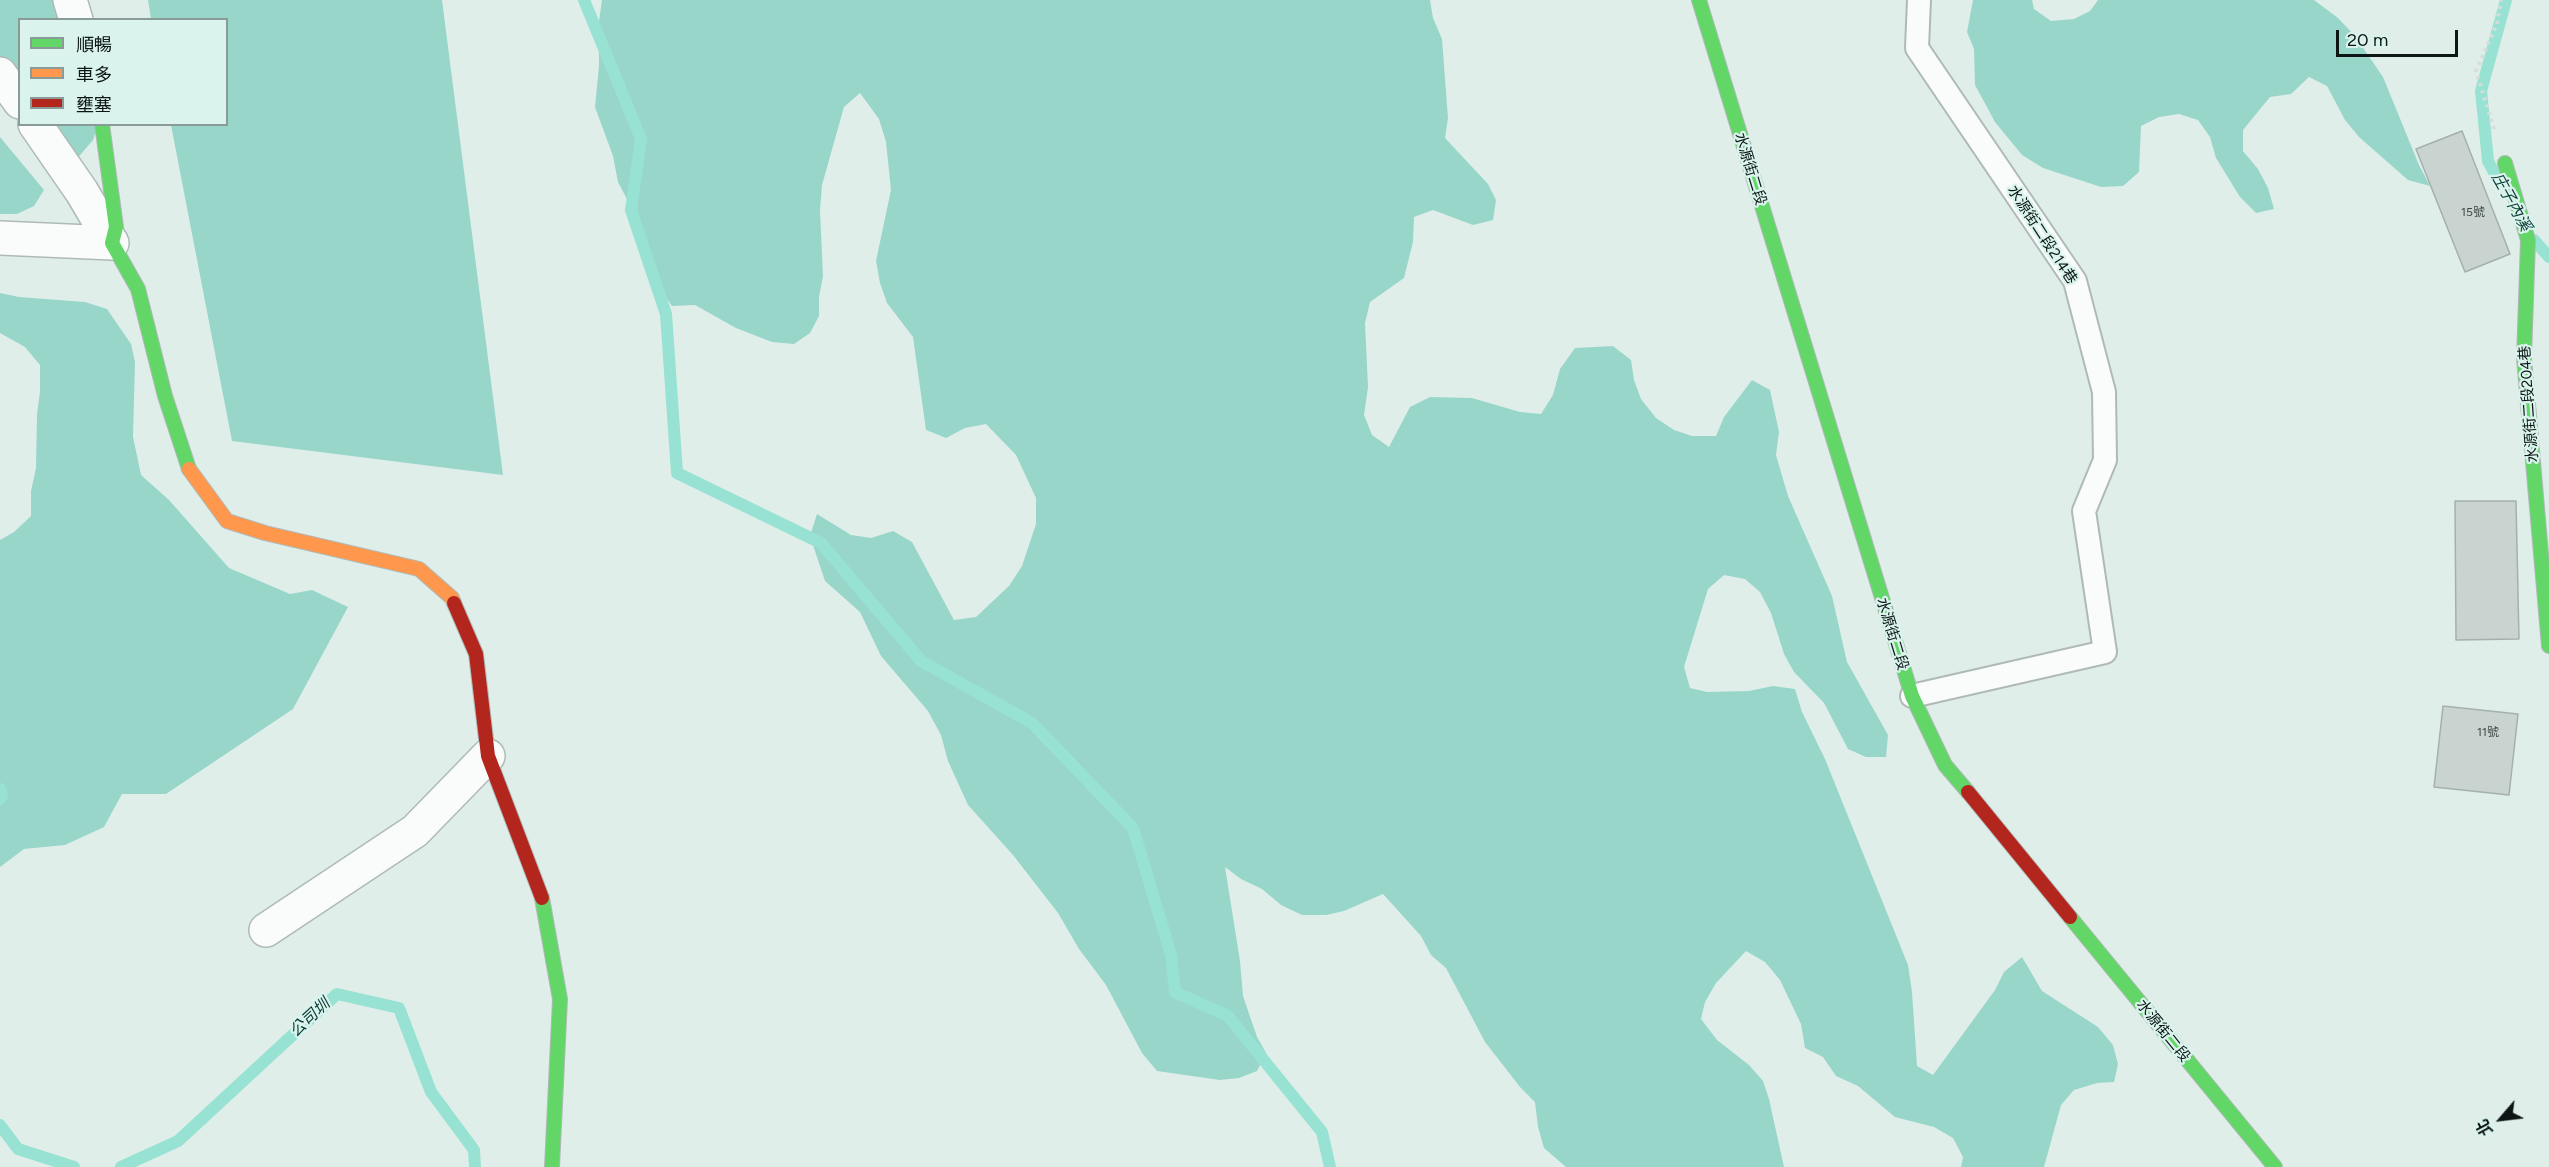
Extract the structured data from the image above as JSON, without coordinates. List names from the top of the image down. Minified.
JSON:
{"streets":{"street":["水源街二段","水源街二段204巷"],"lane":["水源街二段214巷"]},"crossings":[["水源街二段","水源街二段214巷"]],"water":["庄子內溪","公司圳"],"house_numbers":["15號","11號"],"legend":["順暢","車多","壅塞"],"scale_bar":"20 m","north":"bottom left"}
